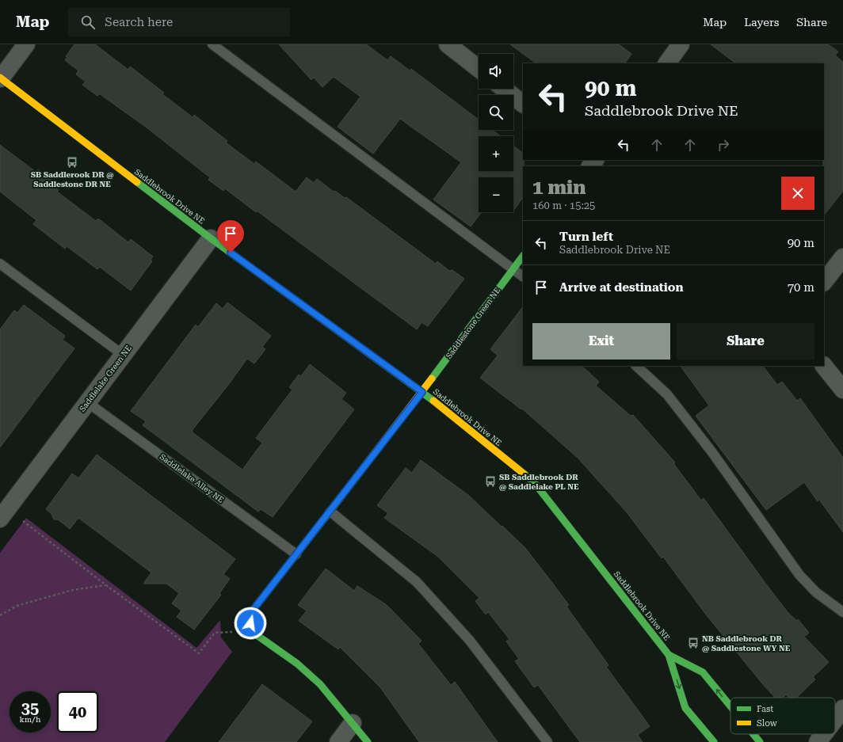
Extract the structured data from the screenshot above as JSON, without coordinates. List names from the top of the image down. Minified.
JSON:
{"streets":{"street":["Saddlebrook Drive NE","Saddlestone Green NE","Saddlelake Green NE"],"lane":["Saddlelake Alley NE"]},"crossings":[["Saddlebrook Drive NE","Saddlestone Green NE"],["Saddlebrook Drive NE","Saddlelake Green NE"],["Saddlestone Green NE","Saddlelake Alley NE"],["Saddlelake Green NE","Saddlelake Alley NE"]],"places":{"bus stop":["SB Saddlerook DR @ Saddlestone DR NE","SB Saddlebrook DR @ Saddlelake PL NE","NB Saddlebrook DR @ Saddlestone WY NE"]},"legend":["Fast","Slow"],"page":{"header":"Map","search":"Search here","nav":["Map","Layers","Share"],"map_buttons":["+","−"],"turn":["90 m","Saddlebrook Drive NE"],"heading":["1 min","160 m · 15:25"],"list":[{"name":"Turn left","note":"Saddlebrook Drive NE","value":"90 m"},{"name":"Arrive at destination","value":"70 m"}],"buttons":["Exit","Share"],"speed":"35 km/h","limit":"40"}}
